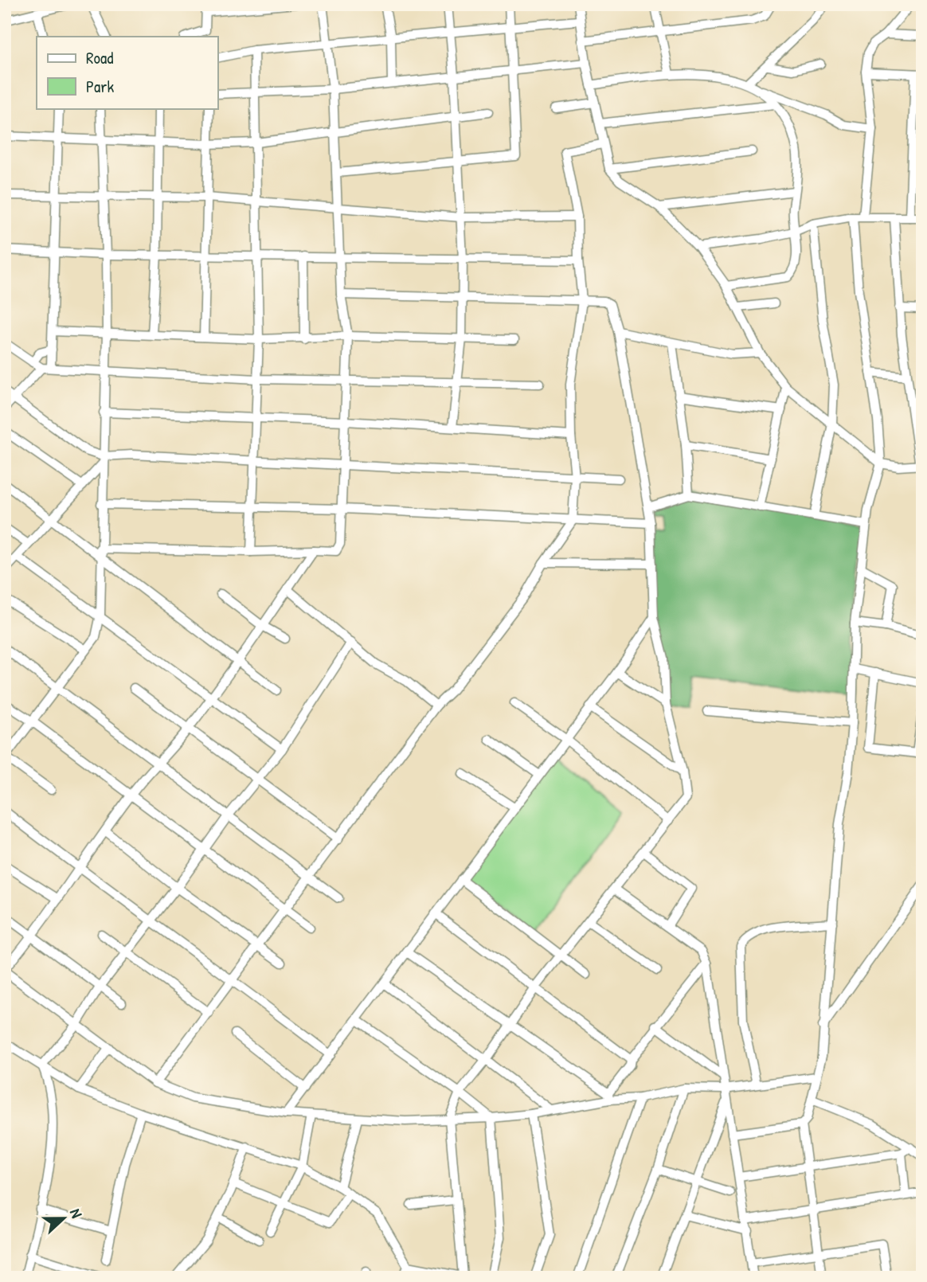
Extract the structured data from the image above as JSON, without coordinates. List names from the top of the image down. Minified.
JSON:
{"legend":["Road","Park"],"north":"right"}
